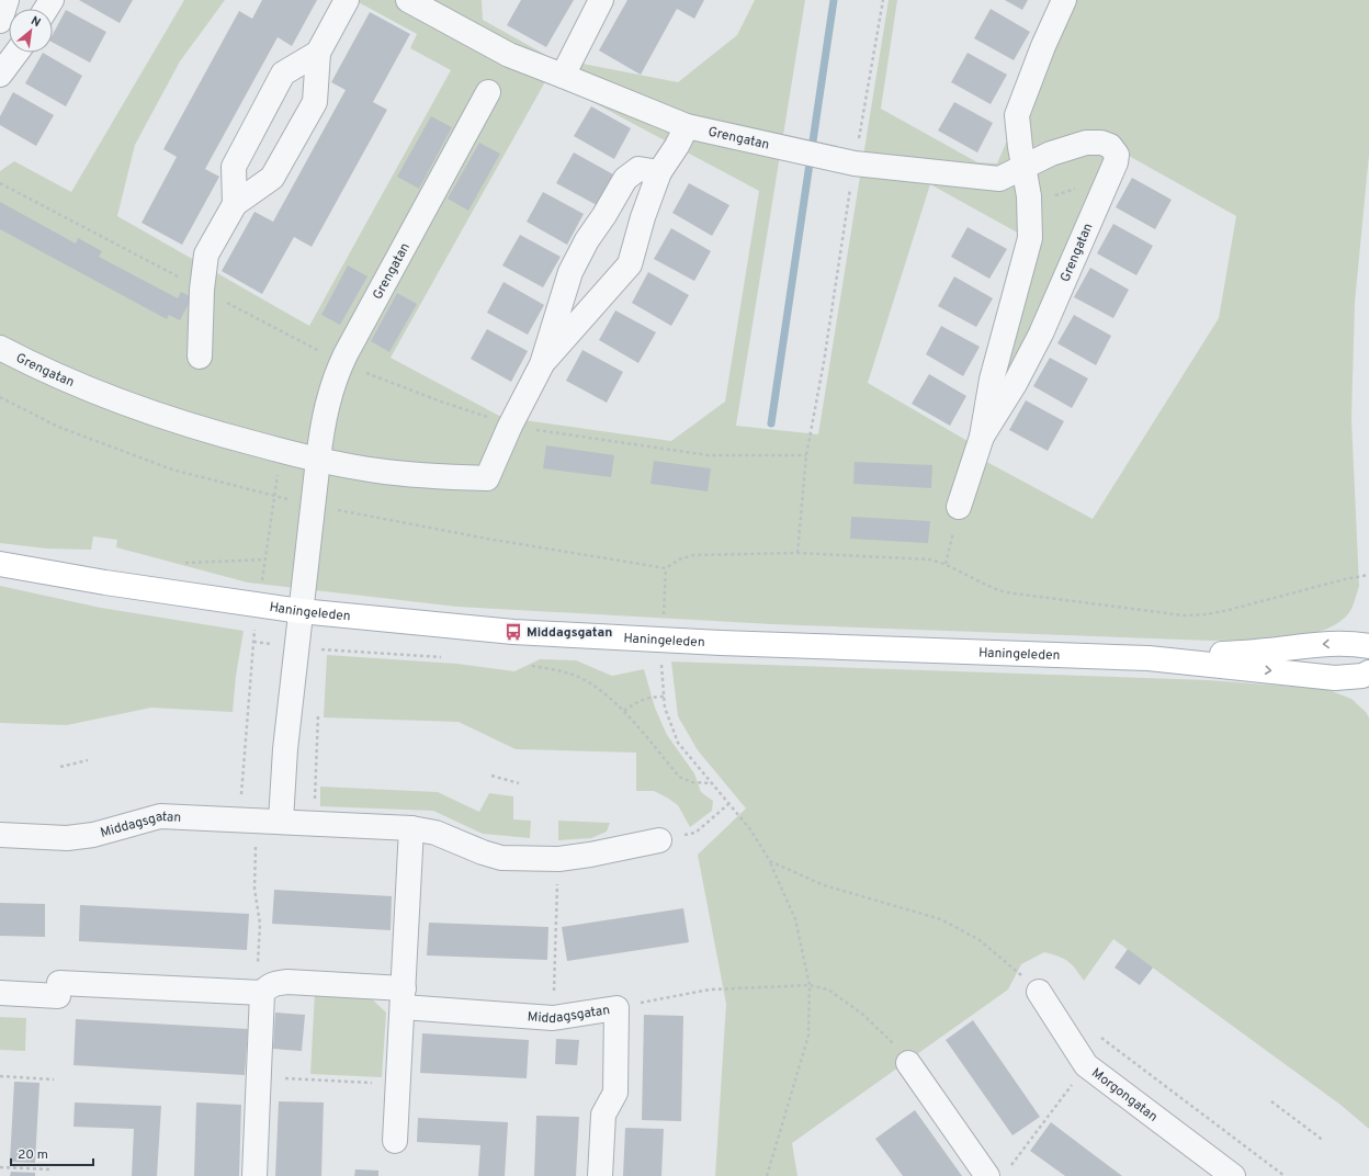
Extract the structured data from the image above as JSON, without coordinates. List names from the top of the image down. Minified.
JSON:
{"streets":{"main road":["Haningeleden"],"street":["Grengatan","Middagsgatan","Morgongatan"]},"crossings":[["Grengatan","Haningeleden"]],"places":{"bus stop":["Middagsgatan"]},"scale_bar":"20 m","north":"top right"}
